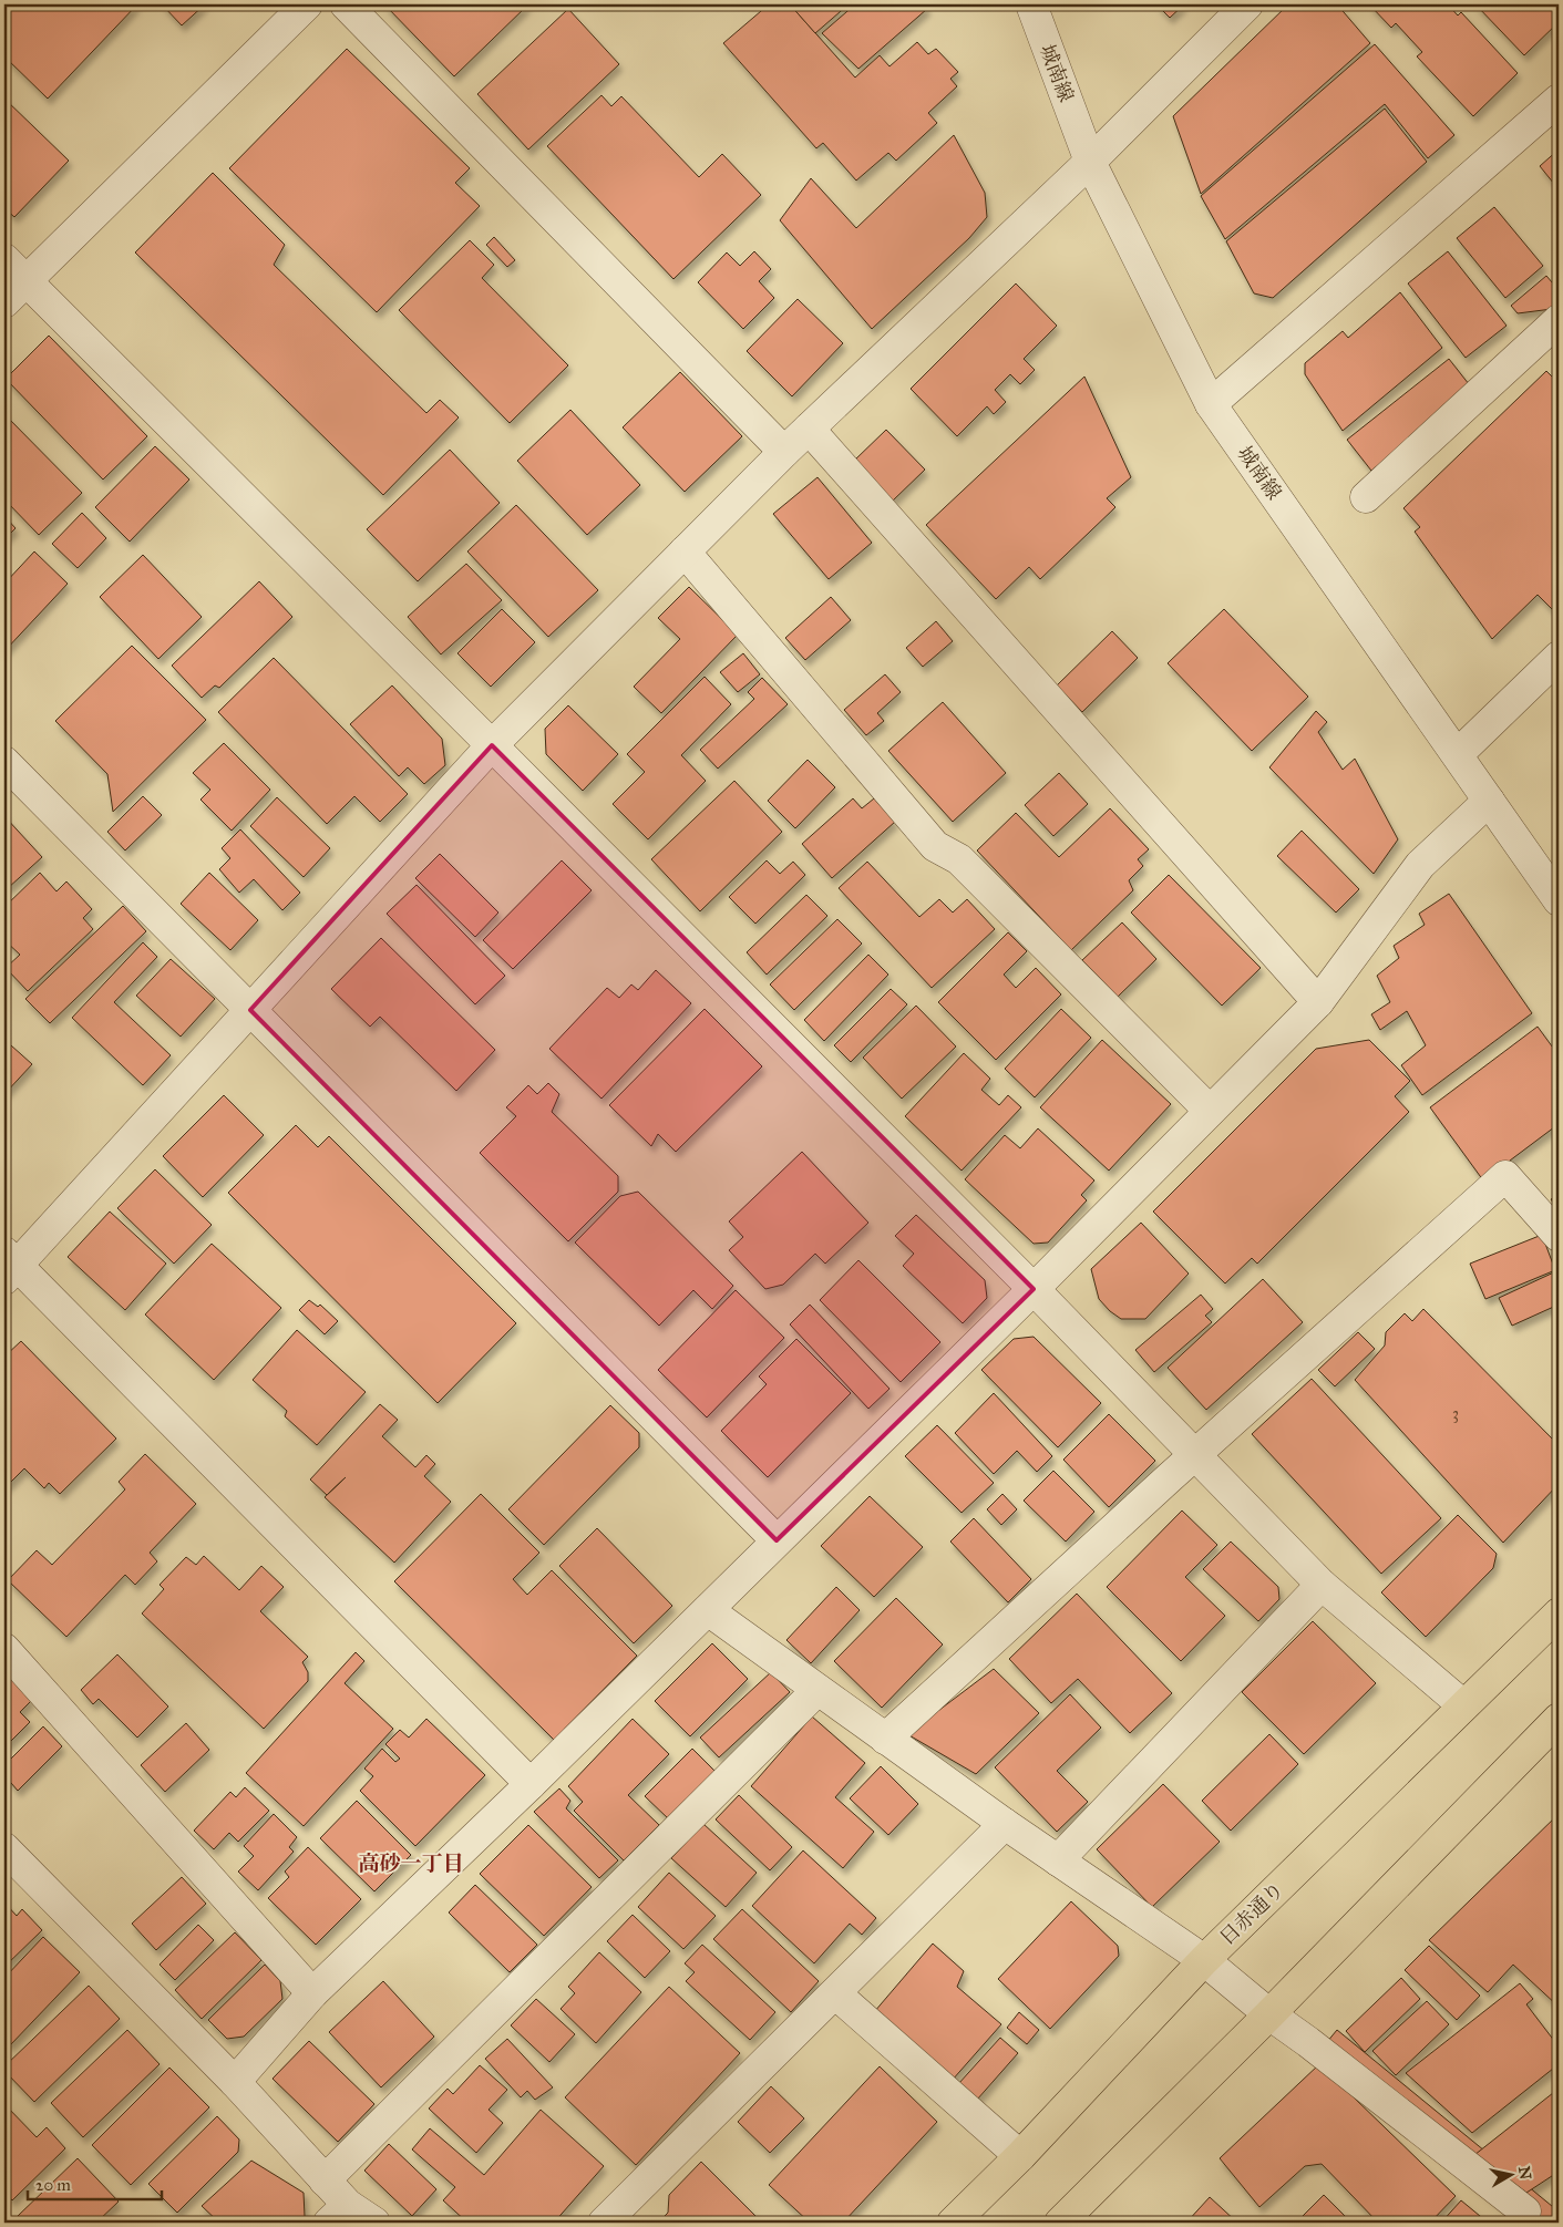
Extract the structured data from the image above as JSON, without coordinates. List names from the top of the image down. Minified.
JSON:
{"streets":{"main road":["日赤通り"],"street":["城南線"]},"districts":["高砂一丁目"],"house_numbers":["3"],"scale_bar":"20 m","north":"right"}
